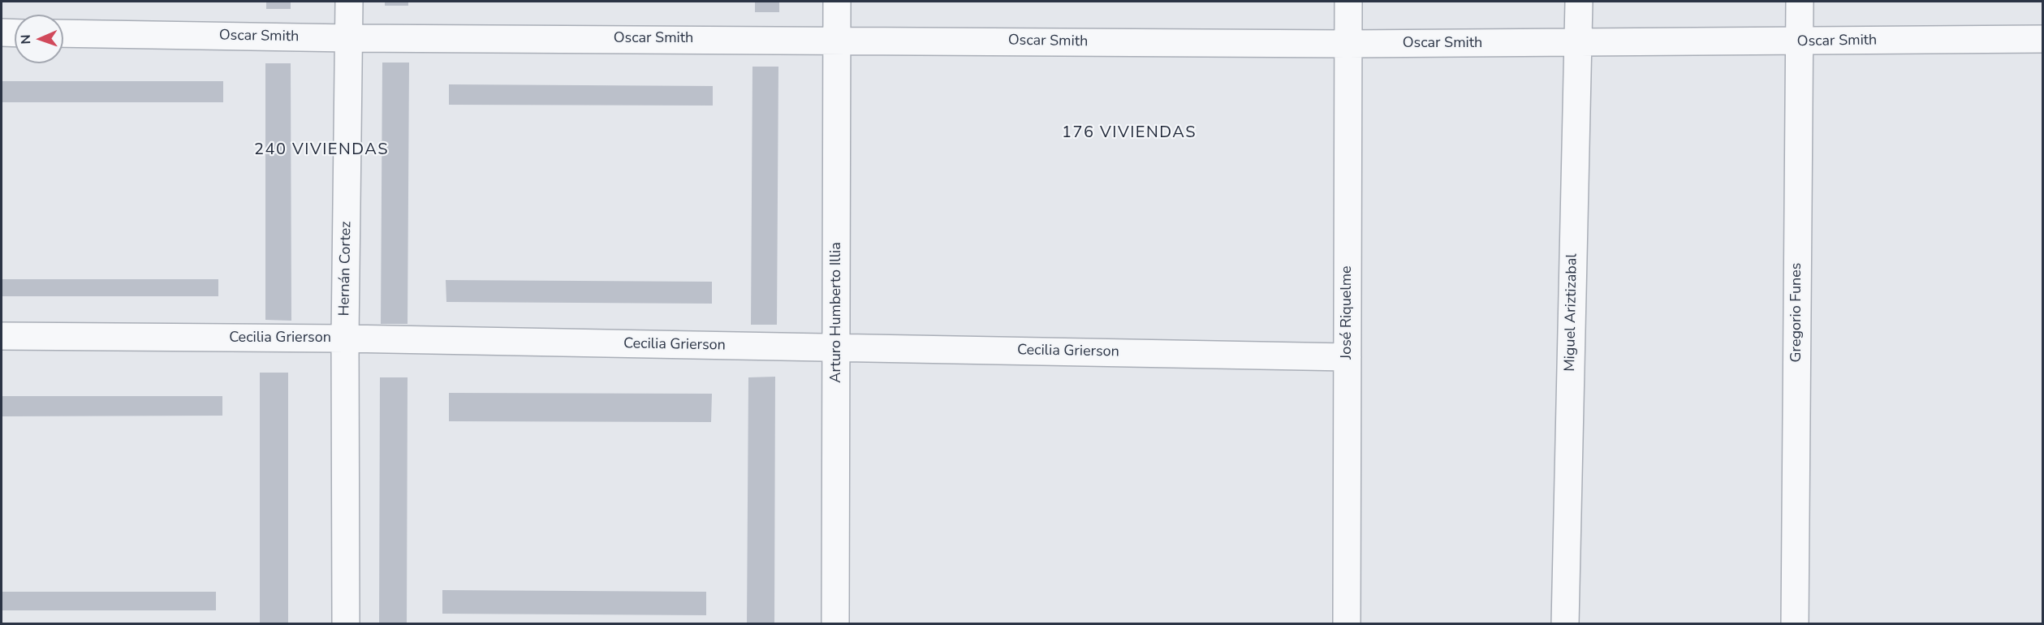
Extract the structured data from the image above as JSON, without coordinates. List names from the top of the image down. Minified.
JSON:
{"streets":{"street":["Oscar Smith","Hernán Cortez","Arturo Humberto Illia","José Riquelme","Miguel Ariztizabal","Gregorio Funes","Cecilia Grierson"]},"crossings":[["Oscar Smith","Hernán Cortez"],["Oscar Smith","Arturo Humberto Illia"],["Oscar Smith","José Riquelme"],["Oscar Smith","Miguel Ariztizabal"],["Oscar Smith","Gregorio Funes"],["Hernán Cortez","Cecilia Grierson"],["Arturo Humberto Illia","Cecilia Grierson"],["José Riquelme","Cecilia Grierson"]],"districts":["176 VIVIENDAS","240 VIVIENDAS"],"north":"left"}
